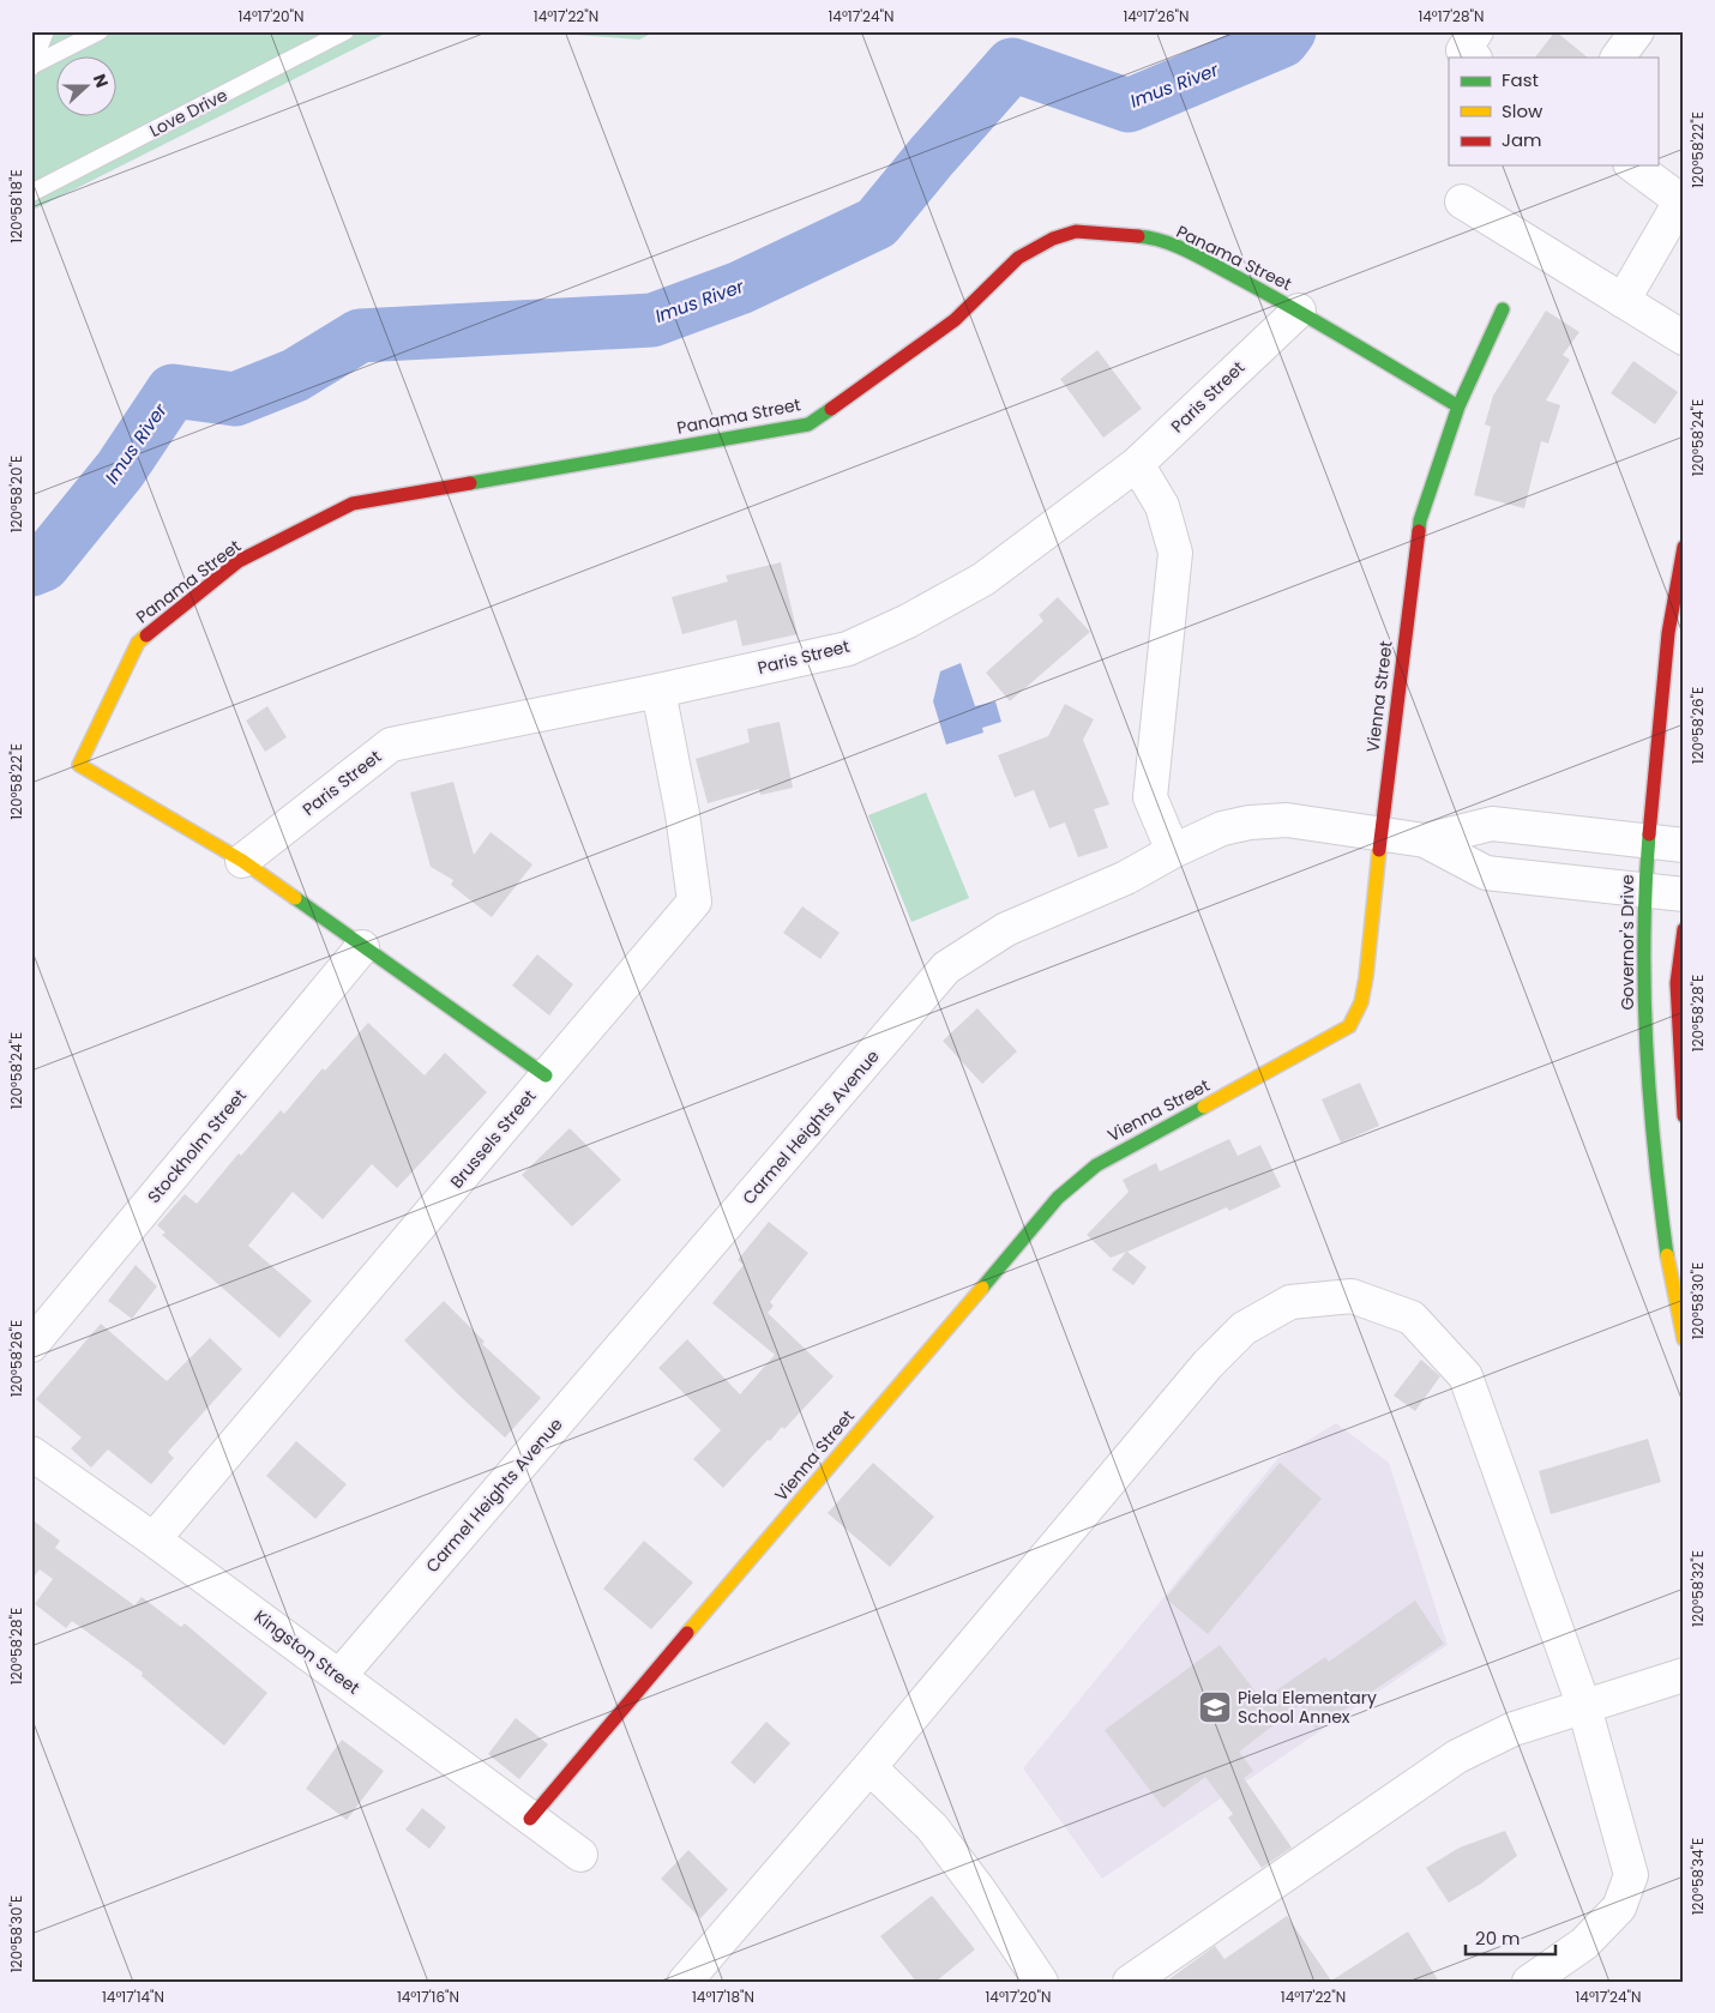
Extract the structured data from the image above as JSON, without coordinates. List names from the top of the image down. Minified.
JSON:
{"streets":{"main road":["Panama Street","Vienna Street","Governor's Drive"],"street":["Paris Street","Carmel Heights Avenue","Brussels Street","Stockholm Street","Kingston Street"],"lane":["Love Drive"]},"crossings":[["Panama Street","Paris Street"],["Panama Street","Vienna Street"],["Paris Street","Brussels Street"],["Vienna Street","Carmel Heights Avenue"],["Vienna Street","Kingston Street"],["Governor's Drive","Carmel Heights Avenue"],["Carmel Heights Avenue","Kingston Street"],["Brussels Street","Kingston Street"]],"water":["Imus River"],"places":{"school or university":["Piela Elementary School Annex"]},"legend":["Fast","Slow","Jam"],"scale_bar":"20 m","north":"right","coordinates":["14°17'20\"N","14°17'22\"N","14°17'24\"N","14°17'26\"N","14°17'28\"N","120°58'22\"E","120°58'18\"E","120°58'24\"E","120°58'20\"E","120°58'26\"E","120°58'28\"E","120°58'30\"E","120°58'32\"E","120°58'34\"E","14°17'14\"N","14°17'16\"N","14°17'18\"N"]}
